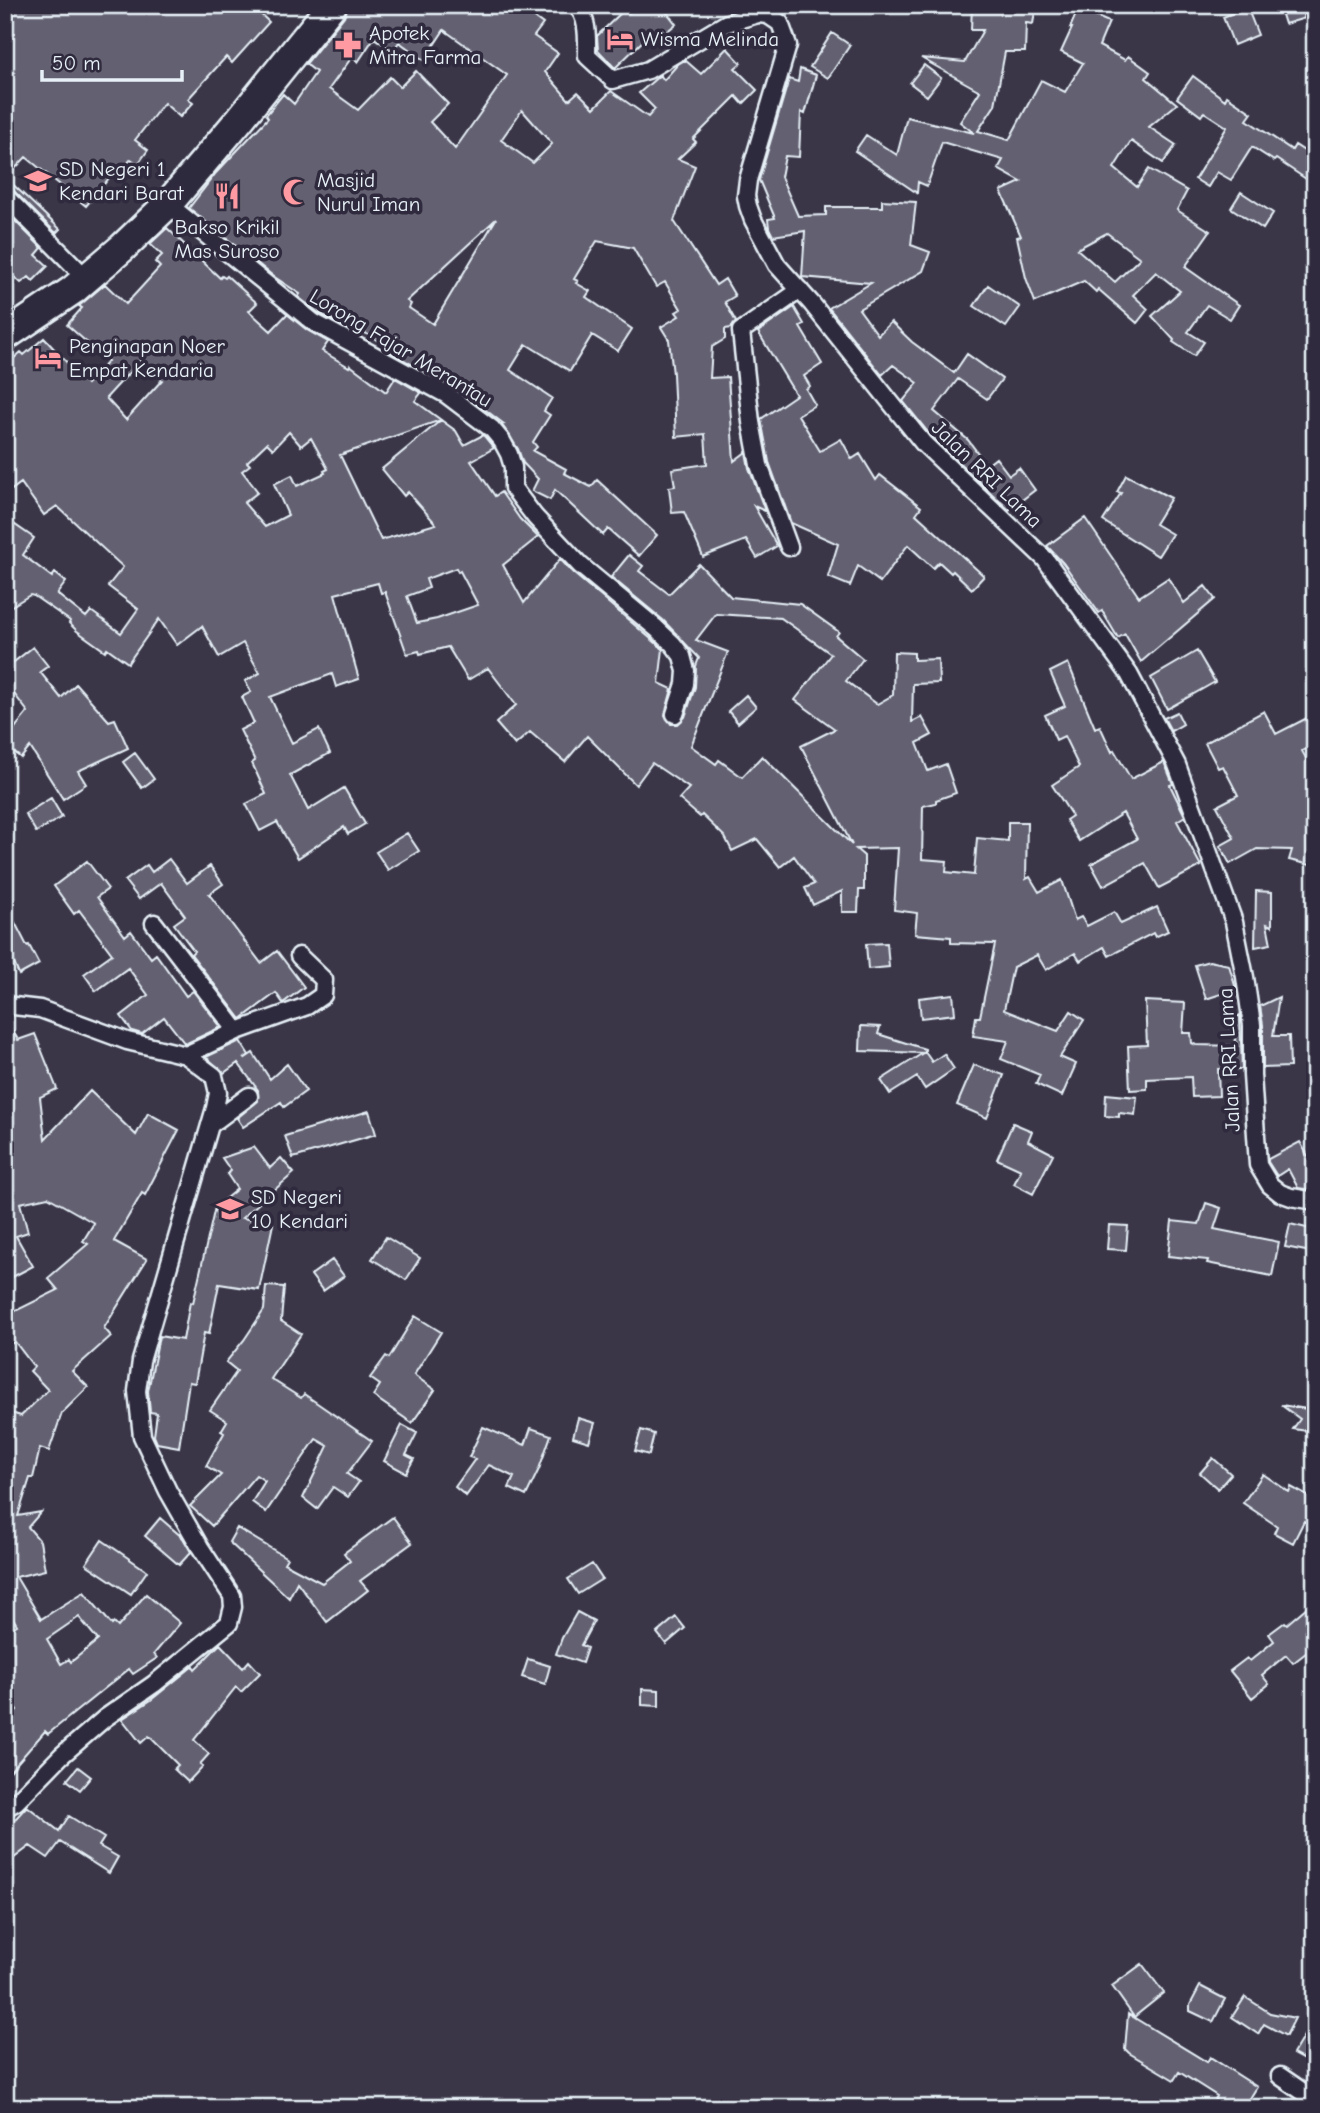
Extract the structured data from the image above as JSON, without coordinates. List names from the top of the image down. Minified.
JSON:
{"streets":{"street":["Lorong Fajar Merantau","Jalan RRI Lama"]},"places":{"hotel":["Wisma Melinda","Penginapan Noer Empat Kendaria"],"pharmacy":["Apotek Mitra Farma"],"school or university":["SD Negeri 1 Kendari Barat","SD Negeri 10 Kendari"],"mosque":["Masjid Nurul Iman"],"restaurant":["Bakso Krikil Mas Suroso"]},"scale_bar":"50 m"}
